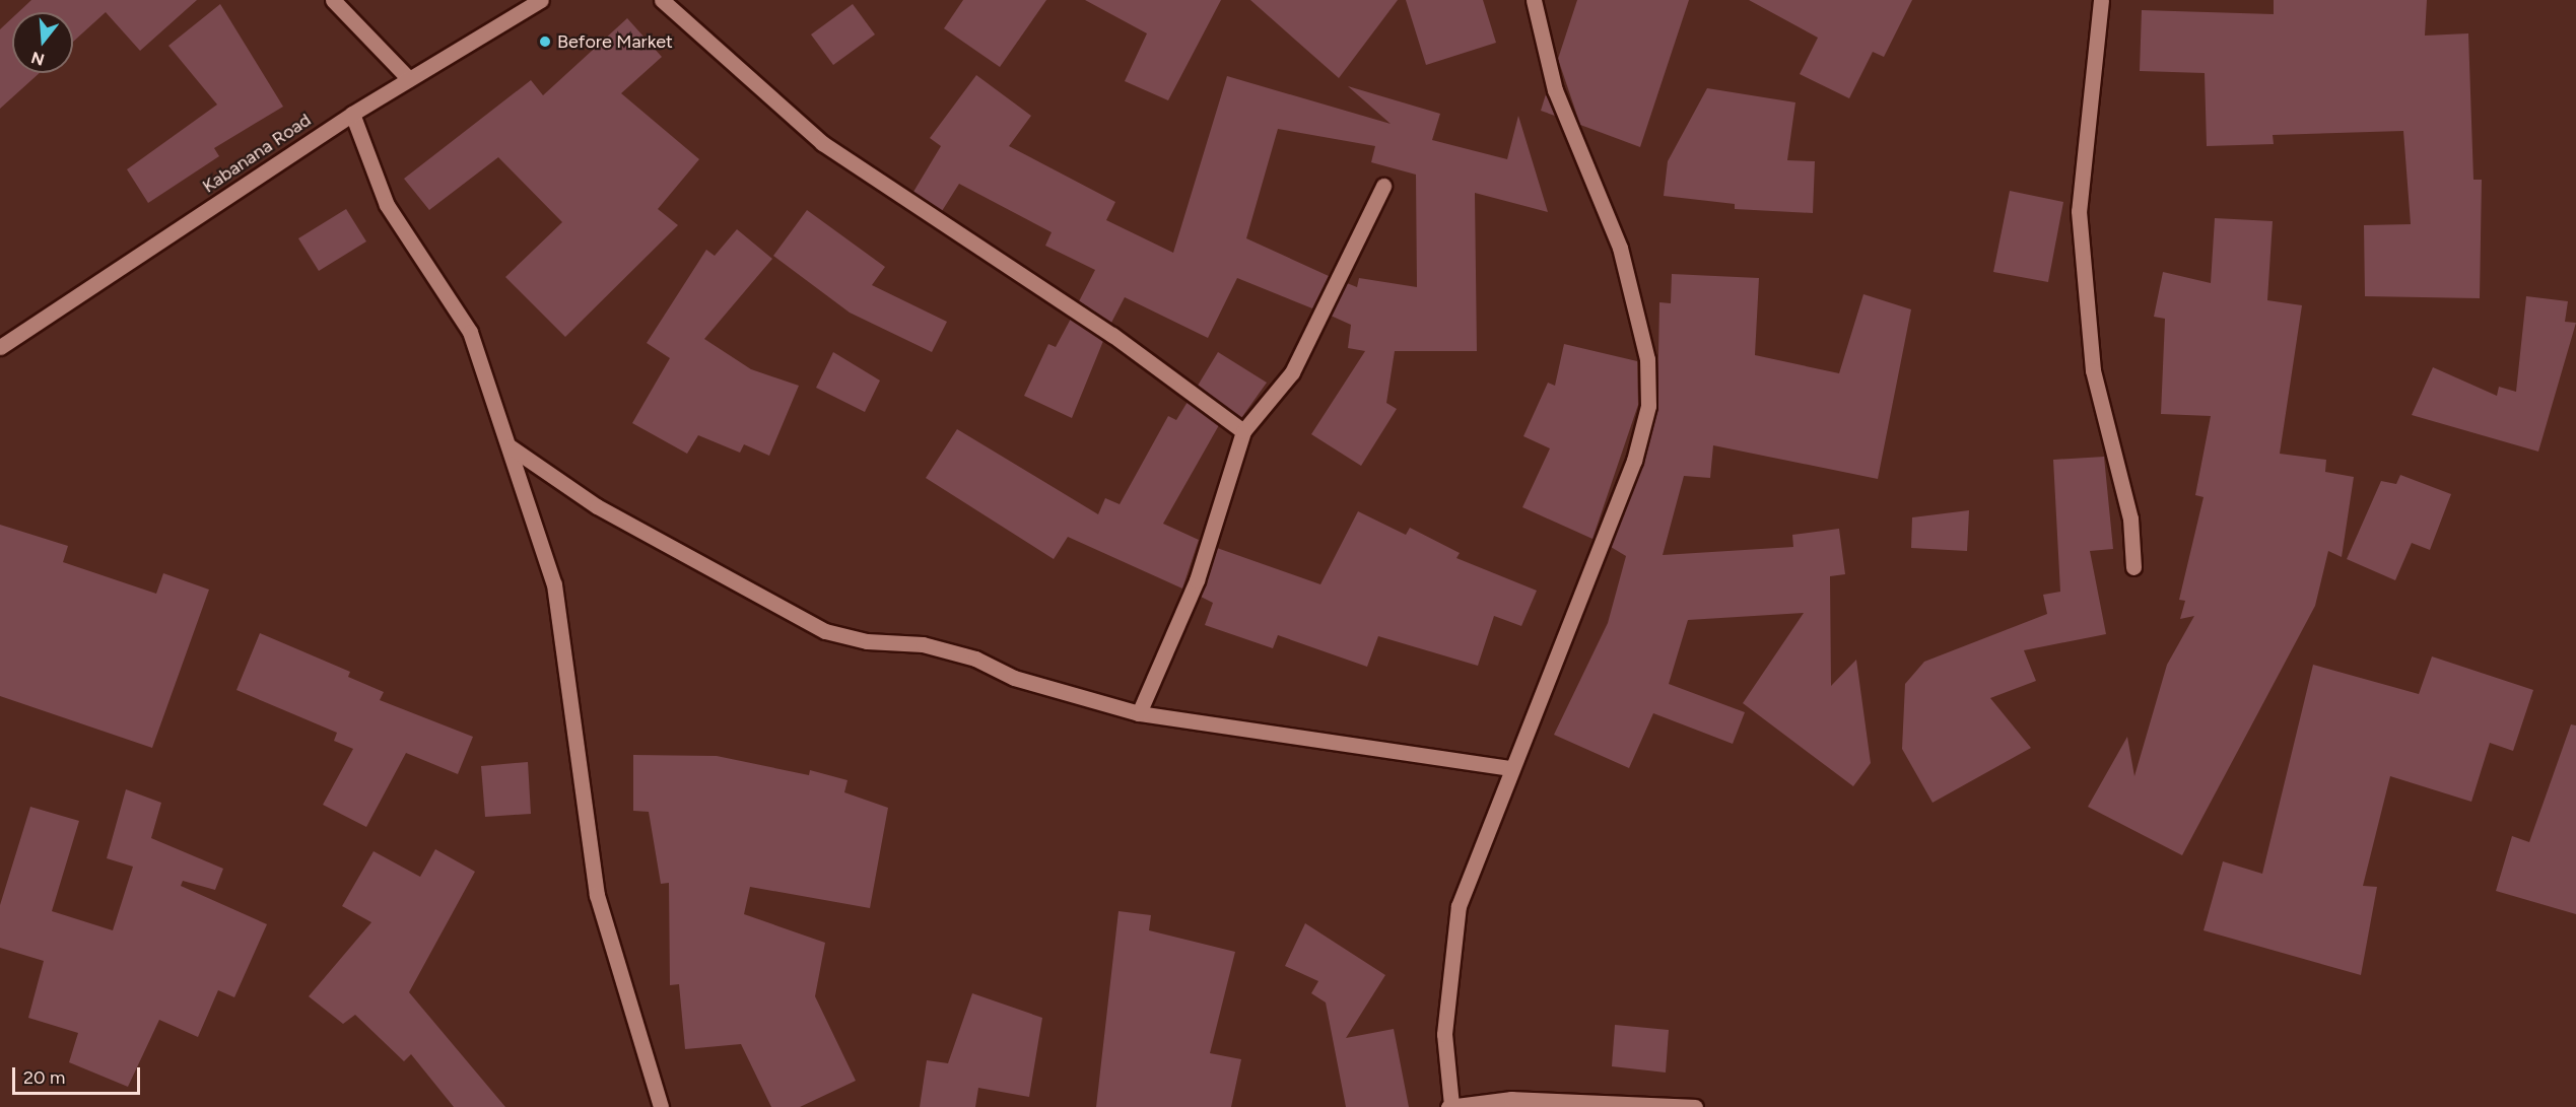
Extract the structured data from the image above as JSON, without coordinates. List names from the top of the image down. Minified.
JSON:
{"streets":{"street":["Kabanana Road"]},"places":["Before Market"],"scale_bar":"20 m","north":"bottom"}
